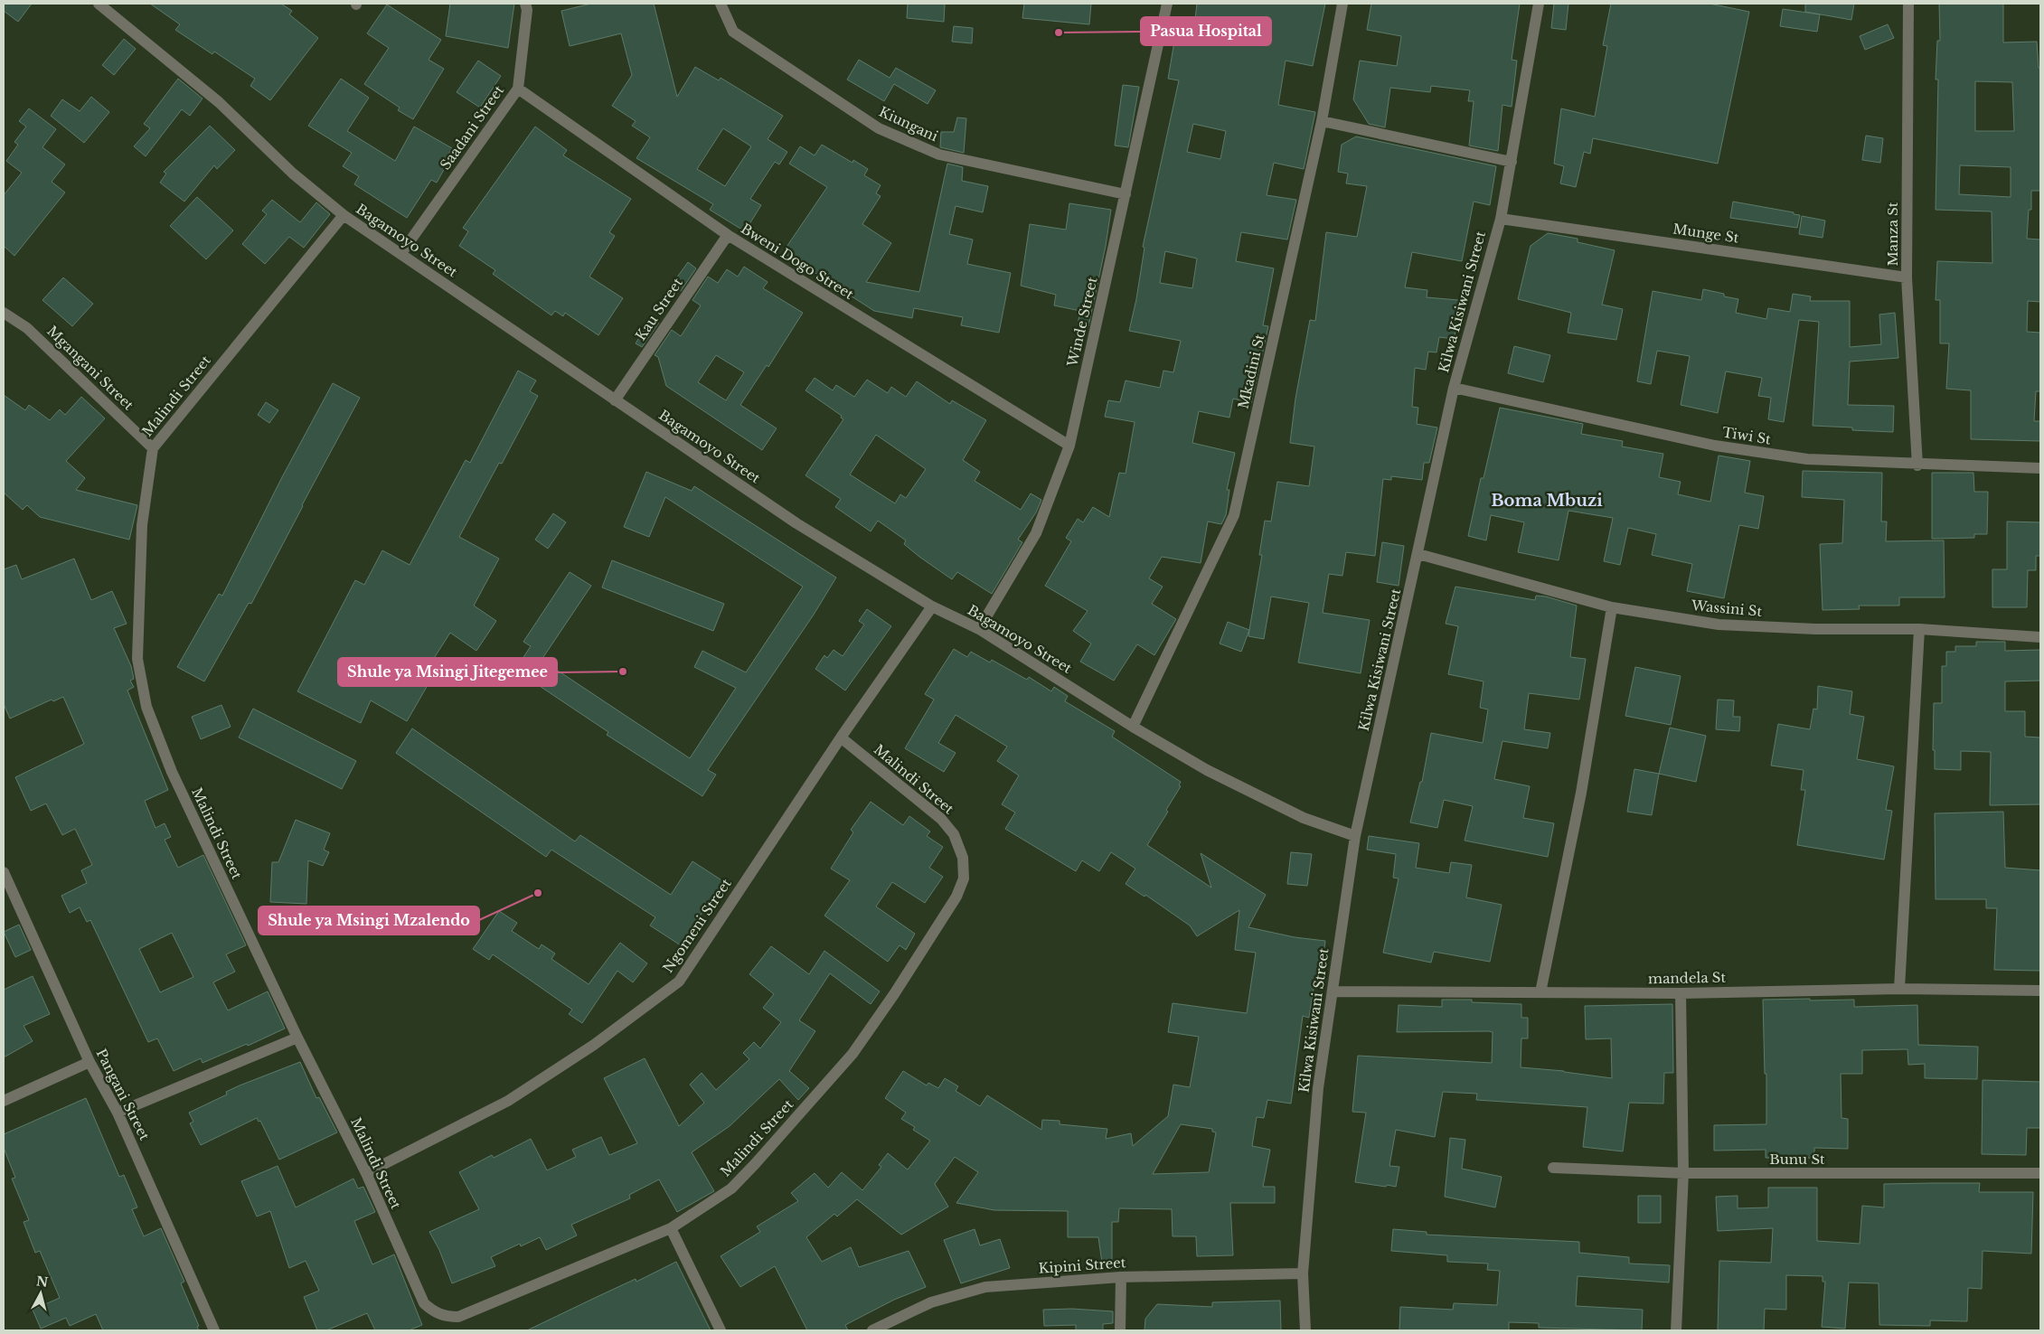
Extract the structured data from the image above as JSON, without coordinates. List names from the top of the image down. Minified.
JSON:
{"streets":{"street":["Kiungani","Saadani Street","Munge St","Manza St","Bagamoyo Street","Bweni Dogo Street","Kilwa Kisiwani Street","Kau Street","Winde Street","Mgangani Street","Mkadini St","Malindi Street","Tiwi St","Wassini St","Ngomeni Street","mandela St","Pangani Street","Bunu St","Kipini Street"]},"crossings":[["Kiungani","Winde Street"],["Saadani Street","Bagamoyo Street"],["Saadani Street","Bweni Dogo Street"],["Munge St","Manza St"],["Munge St","Kilwa Kisiwani Street"],["Manza St","Tiwi St"],["Bagamoyo Street","Kilwa Kisiwani Street"],["Bagamoyo Street","Kau Street"],["Bagamoyo Street","Winde Street"],["Bagamoyo Street","Mkadini St"],["Bagamoyo Street","Malindi Street"],["Bagamoyo Street","Ngomeni Street"],["Bweni Dogo Street","Kau Street"],["Bweni Dogo Street","Winde Street"],["Kilwa Kisiwani Street","Tiwi St"],["Kilwa Kisiwani Street","Wassini St"],["Kilwa Kisiwani Street","mandela St"],["Kilwa Kisiwani Street","Kipini Street"],["Mgangani Street","Malindi Street"],["Malindi Street","Ngomeni Street"]],"districts":["Boma Mbuzi"],"places":["Pasua Hospital","Shule ya Msingi Jitegemee","Shule ya Msingi Mzalendo"],"north":"top"}
